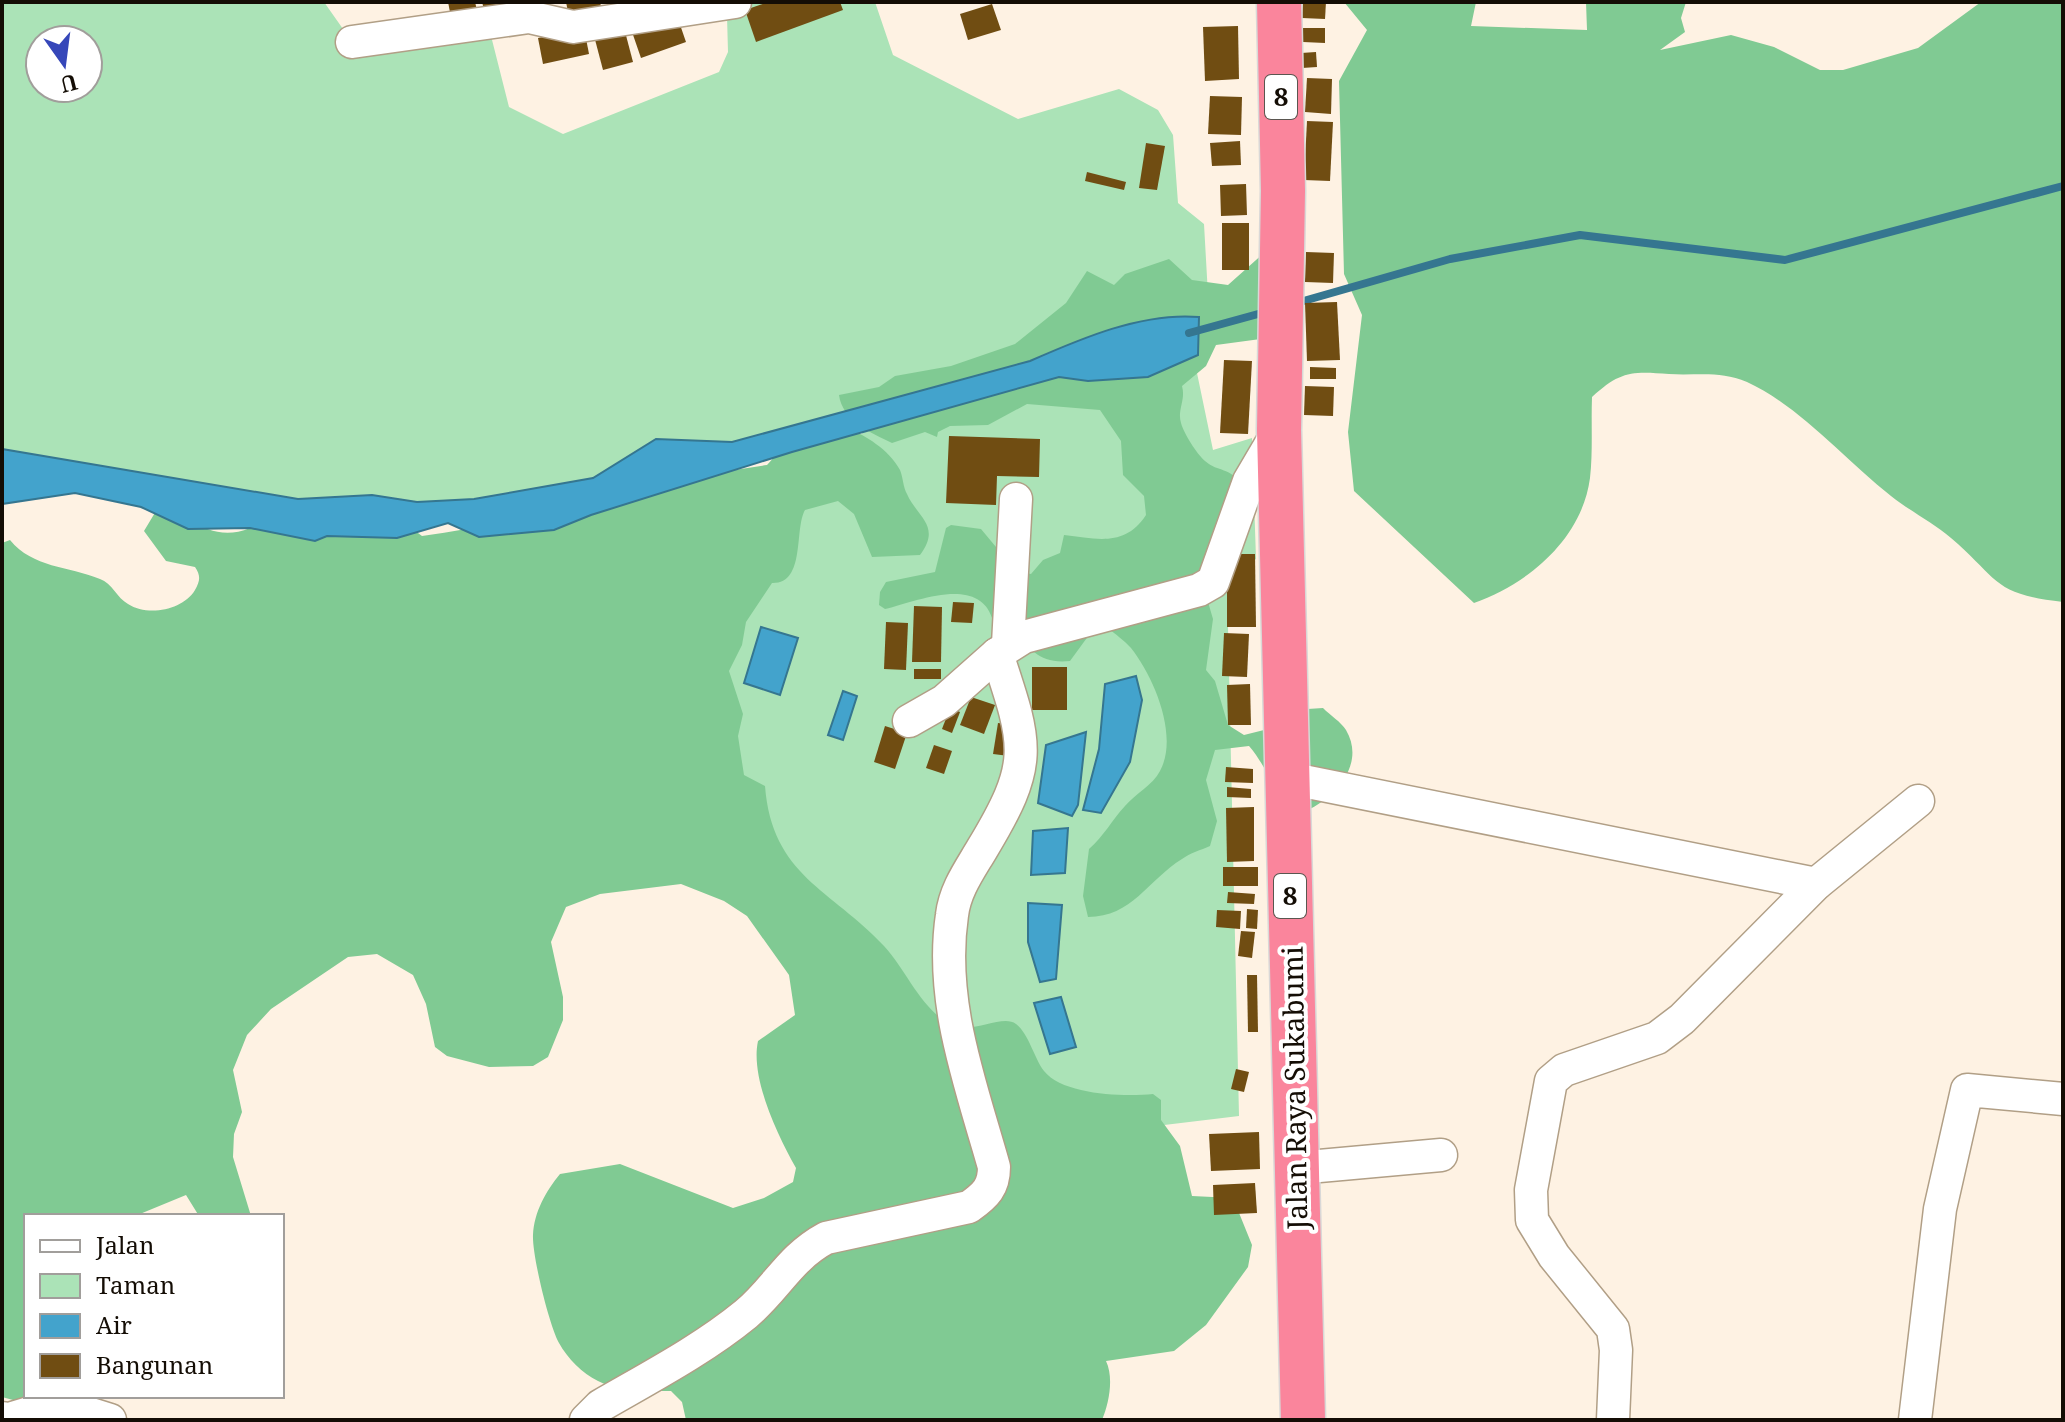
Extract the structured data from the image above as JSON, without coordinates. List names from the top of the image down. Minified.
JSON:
{"streets":{"highway":["8","Jalan Raya Sukabumi"]},"legend":["Jalan","Taman","Air","Bangunan"],"north":"bottom"}
